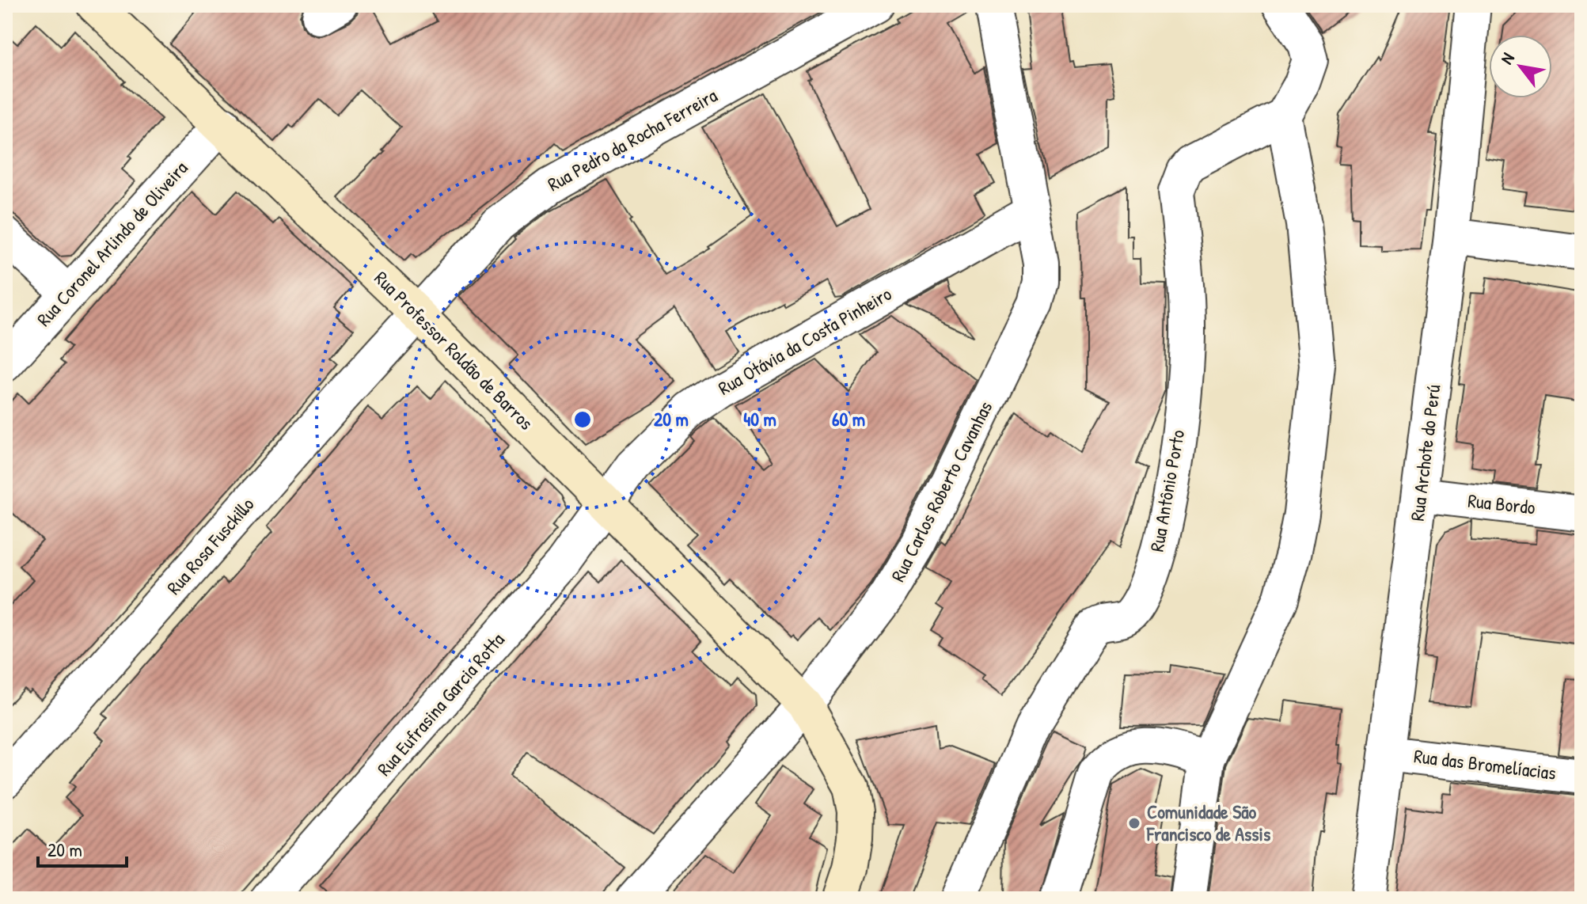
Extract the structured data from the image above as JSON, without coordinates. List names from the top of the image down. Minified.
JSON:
{"streets":{"street":["Rua Pedro da Rocha Ferreira","Rua Coronel Arlindo de Oliveira","Rua Otávia da Costa Pinheiro","Rua Professor Roldão de Barros","Rua Archote do Perú","Rua Antônio Porto","Rua Carlos Roberto Cavanhas","Rua Bordo","Rua Rosa Fusckillo","Rua Eufrasina Garcia Rotta","Rua das Bromelíacias"]},"crossings":[["Rua Pedro da Rocha Ferreira","Rua Professor Roldão de Barros"],["Rua Pedro da Rocha Ferreira","Rua Rosa Fusckillo"],["Rua Coronel Arlindo de Oliveira","Rua Professor Roldão de Barros"],["Rua Otávia da Costa Pinheiro","Rua Professor Roldão de Barros"],["Rua Otávia da Costa Pinheiro","Rua Carlos Roberto Cavanhas"],["Rua Otávia da Costa Pinheiro","Rua Eufrasina Garcia Rotta"],["Rua Professor Roldão de Barros","Rua Carlos Roberto Cavanhas"],["Rua Professor Roldão de Barros","Rua Rosa Fusckillo"],["Rua Professor Roldão de Barros","Rua Eufrasina Garcia Rotta"],["Rua Archote do Perú","Rua Bordo"],["Rua Archote do Perú","Rua das Bromelíacias"]],"places":["Comunidade São Francisco de Assis"],"scale_bar":"20 m","north":"top left","rings":["20 m","40 m","60 m"]}
